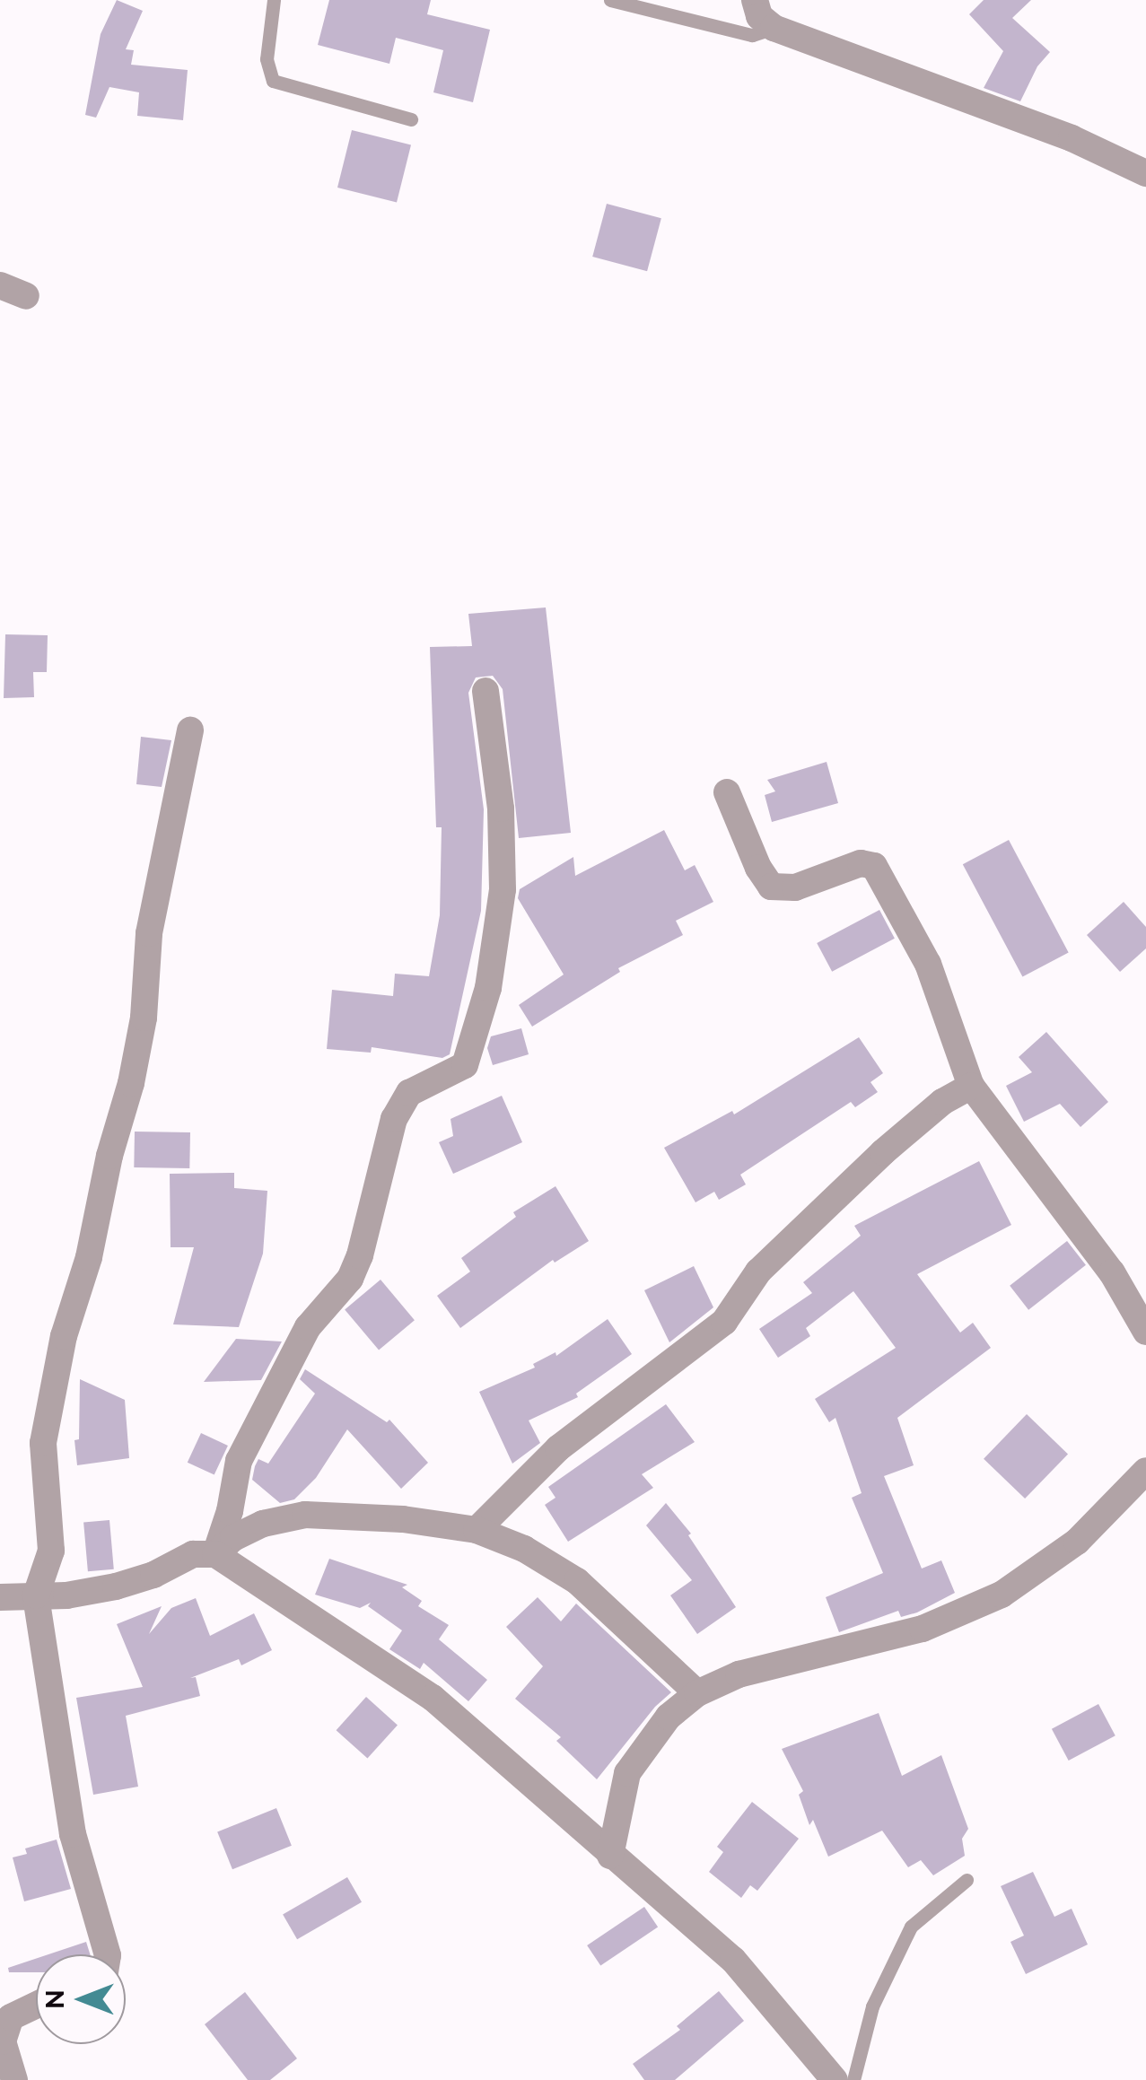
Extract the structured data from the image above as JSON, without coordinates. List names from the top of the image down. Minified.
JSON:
{"north":"left"}
